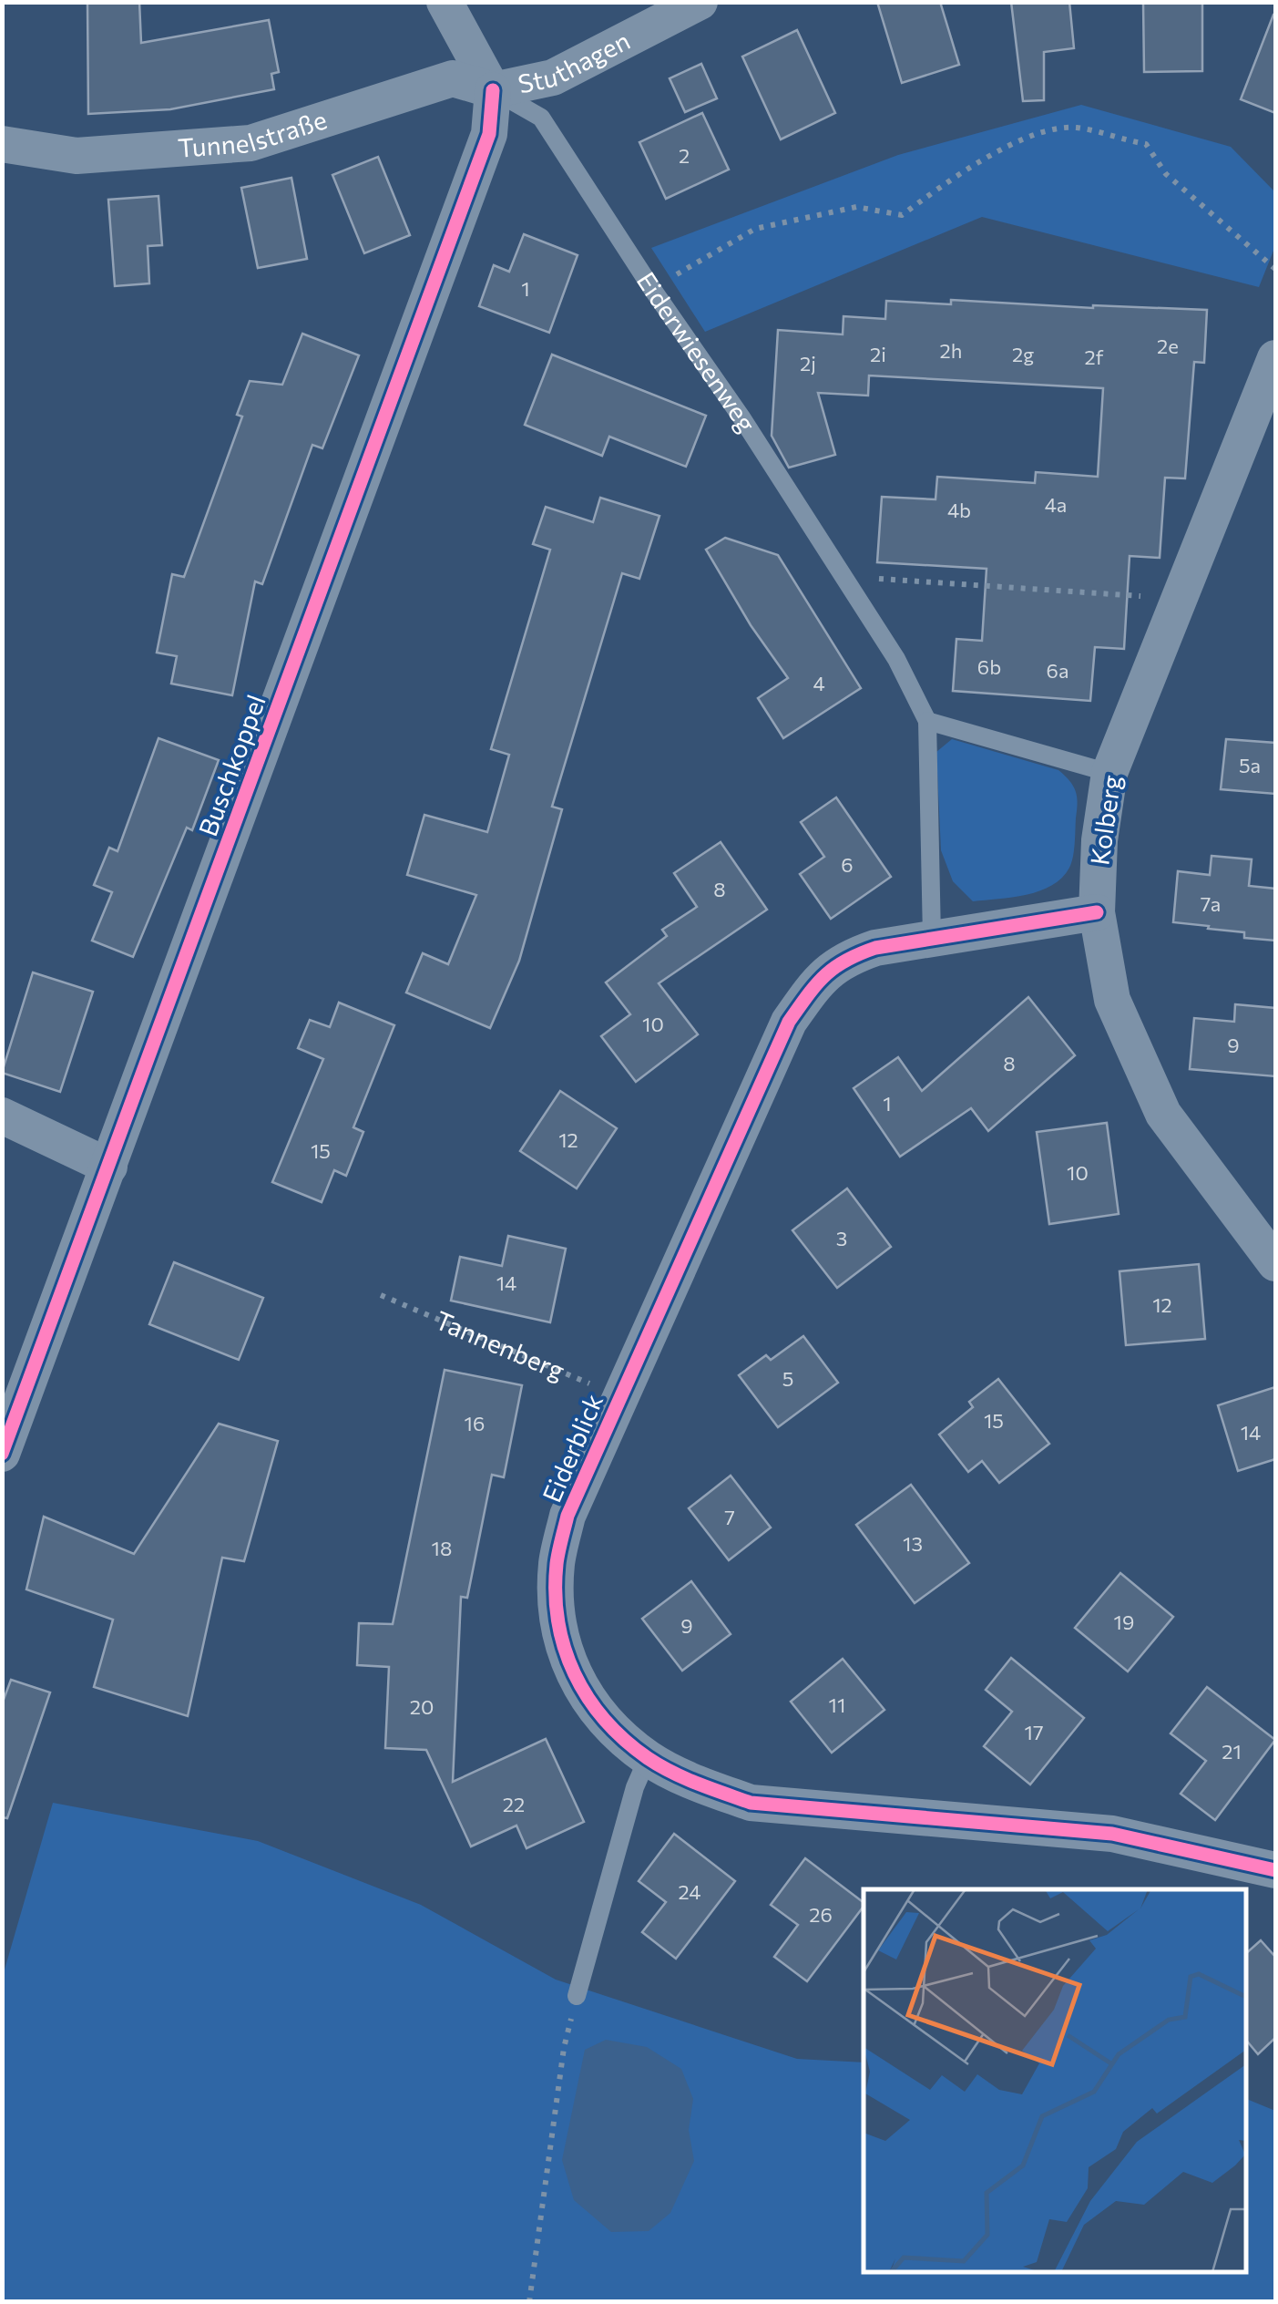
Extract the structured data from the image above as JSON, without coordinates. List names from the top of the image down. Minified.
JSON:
{"streets":{"street":["Stuthagen","Tunnelstraße","Buschkoppel","Kolberg","Eiderblick"],"lane":["Eiderwiesenweg"],"path":["Tannenberg"]},"crossings":[["Stuthagen","Tunnelstraße"],["Stuthagen","Eiderwiesenweg"],["Stuthagen","Buschkoppel"],["Tunnelstraße","Eiderwiesenweg"],["Tunnelstraße","Buschkoppel"],["Eiderwiesenweg","Buschkoppel"],["Kolberg","Eiderblick"],["Tannenberg","Eiderblick"]],"house_numbers":["2","1","2e","2h","2i","2g","2f","2j","4a","4b","6b","6a","4","5a","6","8","7a","10","9","8","1","12","15","10","3","14","12","5","15","16","14","7","13","18","19","9","11","20","17","21","22","24","26"]}
